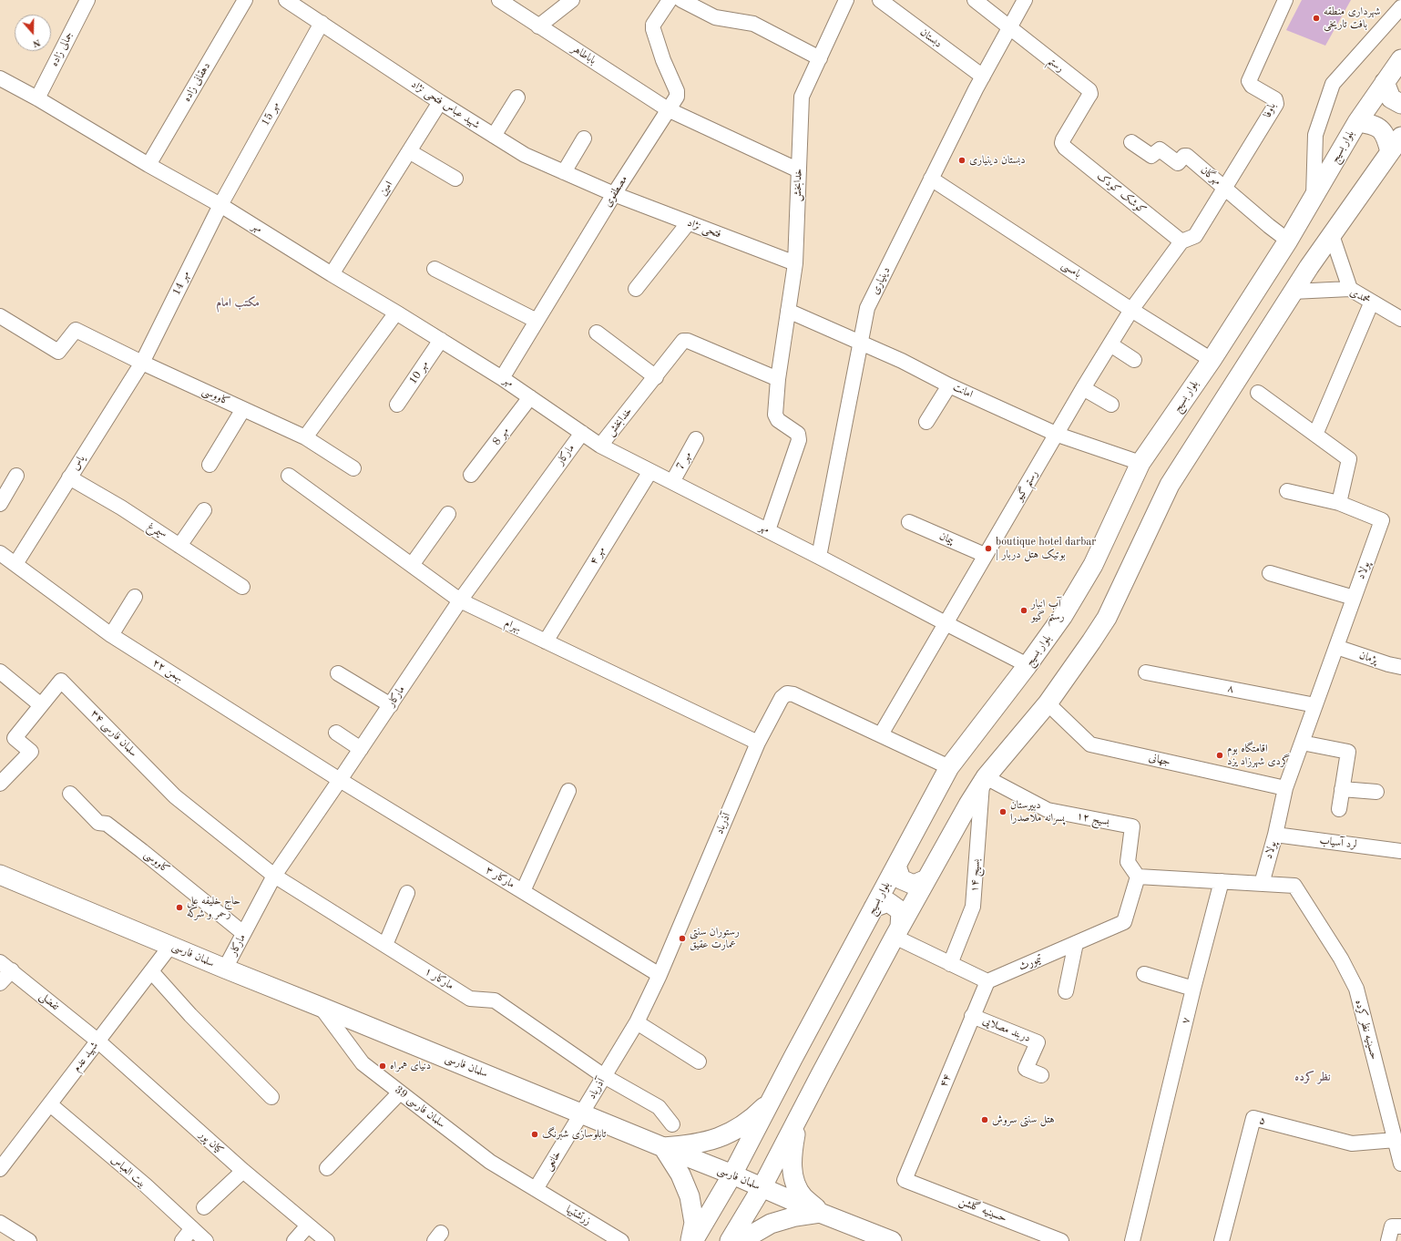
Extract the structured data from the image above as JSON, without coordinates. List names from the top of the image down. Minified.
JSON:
{"streets":{"main road":["بلوار بسیج","سلمان فارسی"],"street":["دبستان","جمالی زاده","باباطاهر","رستم","دهقانی زاده","شهید عباس فتحی نژاد","باوفا","مهر 15","مهرگان","خدابخش","امین","مصطفوی","کوشک کودک","مهر","فتحی نژاد","بامسی","دینیاری","مهر 14","محمدی","مهر 10","امانت","کاووسی","مهر 8","مارکار","مهر 7","یاس","رستم گیو","سیمرغ","پیمان","مهر ۴","پولاد","بهرام","پژمان","۲۲ بهمن","۸","سلمان فارسی ۳۴","جهانی","بسیج ۱۲","آذرباد","لرد آسیاب","بسیج ۱۴","مارکار ۳","تیمورث","مارکار ۱","تفضلی","۷","دربند مصلایی","حسینیه نظر کرده","شهید عدم","۴۴","سلمان فارسی 39","۵","کیان پور","خانعی","بیت العباس","حسینیه گلشن","زرتشتیها"]},"crossings":[["دبستان","دینیاری"],["جمالی زاده","مهر"],["باباطاهر","خدابخش"],["باباطاهر","مصطفوی"],["رستم","کوشک کودک"],["رستم","دینیاری"],["دهقانی زاده","مهر"],["شهید عباس فتحی نژاد","مهر 15"],["شهید عباس فتحی نژاد","امین"],["شهید عباس فتحی نژاد","مصطفوی"],["شهید عباس فتحی نژاد","فتحی نژاد"],["باوفا","مهرگان"],["مهر 15","مهر"],["مهر 15","مهر 14"],["بلوار بسیج","مهرگان"],["بلوار بسیج","مهر"],["بلوار بسیج","بامسی"],["بلوار بسیج","امانت"],["بلوار بسیج","آذرباد"],["بلوار بسیج","سلمان فارسی"],["خدابخش","مهر"],["خدابخش","فتحی نژاد"],["خدابخش","امانت"],["امین","مهر"],["مصطفوی","مهر"],["مصطفوی","فتحی نژاد"],["کوشک کودک","رستم گیو"],["مهر","دینیاری"],["مهر","مهر 14"],["مهر","مهر 10"],["مهر","مهر 8"],["مهر","مارکار"],["مهر","مهر 7"],["مهر","رستم گیو"],["مهر","مهر ۴"],["بامسی","دینیاری"],["بامسی","رستم گیو"],["دینیاری","امانت"],["مهر 14","کاووسی"],["مهر 14","یاس"],["امانت","رستم گیو"],["کاووسی","مارکار"],["کاووسی","یاس"],["مارکار","بهرام"],["مارکار","۲۲ بهمن"],["مارکار","سلمان فارسی ۳۴"],["مارکار","مارکار ۳"],["مارکار","سلمان فارسی"],["مارکار","مارکار ۱"],["یاس","سیمرغ"],["یاس","۲۲ بهمن"],["رستم گیو","پیمان"],["رستم گیو","آذرباد"],["مهر ۴","بهرام"],["پولاد","پژمان"],["پولاد","۸"],["پولاد","جهانی"],["پولاد","لرد آسیاب"],["پولاد","حسینیه نظر کرده"],["بهرام","آذرباد"],["۲۲ بهمن","مارکار ۳"],["سلمان فارسی ۳۴","مارکار ۱"],["بسیج ۱۲","بسیج ۱۴"],["بسیج ۱۲","تیمورث"],["آذرباد","مارکار ۳"],["آذرباد","سلمان فارسی"],["آذرباد","مارکار ۱"],["آذرباد","خانعی"],["سلمان فارسی","شهید عدم"],["سلمان فارسی","سلمان فارسی 39"],["سلمان فارسی","خانعی"],["تیمورث","۴۴"],["تفضلی","شهید عدم"],["تفضلی","کیان پور"],["دربند مصلایی","۴۴"],["حسینیه نظر کرده","۵"],["شهید عدم","کیان پور"],["شهید عدم","بیت العباس"],["۴۴","حسینیه گلشن"],["سلمان فارسی 39","خانعی"],["سلمان فارسی 39","زرتشتیها"],["خانعی","زرتشتیها"]],"districts":["مکتب امام","نظر کرده"],"places":["شهرداری منطقه بافت تاریخی","دبستان دینیاری","boutique hotel darbar | بوتیک هتل دربار","آب انبار رستم گیو","اقامتگاه بوم گردی شهرزاد یزد","دبیرستان پسرانه ملاصدرا","حاج خلیفه علی رحمر و شرکه","رستوران سنتی عمارت عقیق","دنیای همراه","هتل سنتی سروش","تابلوسازی شبرنگ"],"north":"bottom"}
